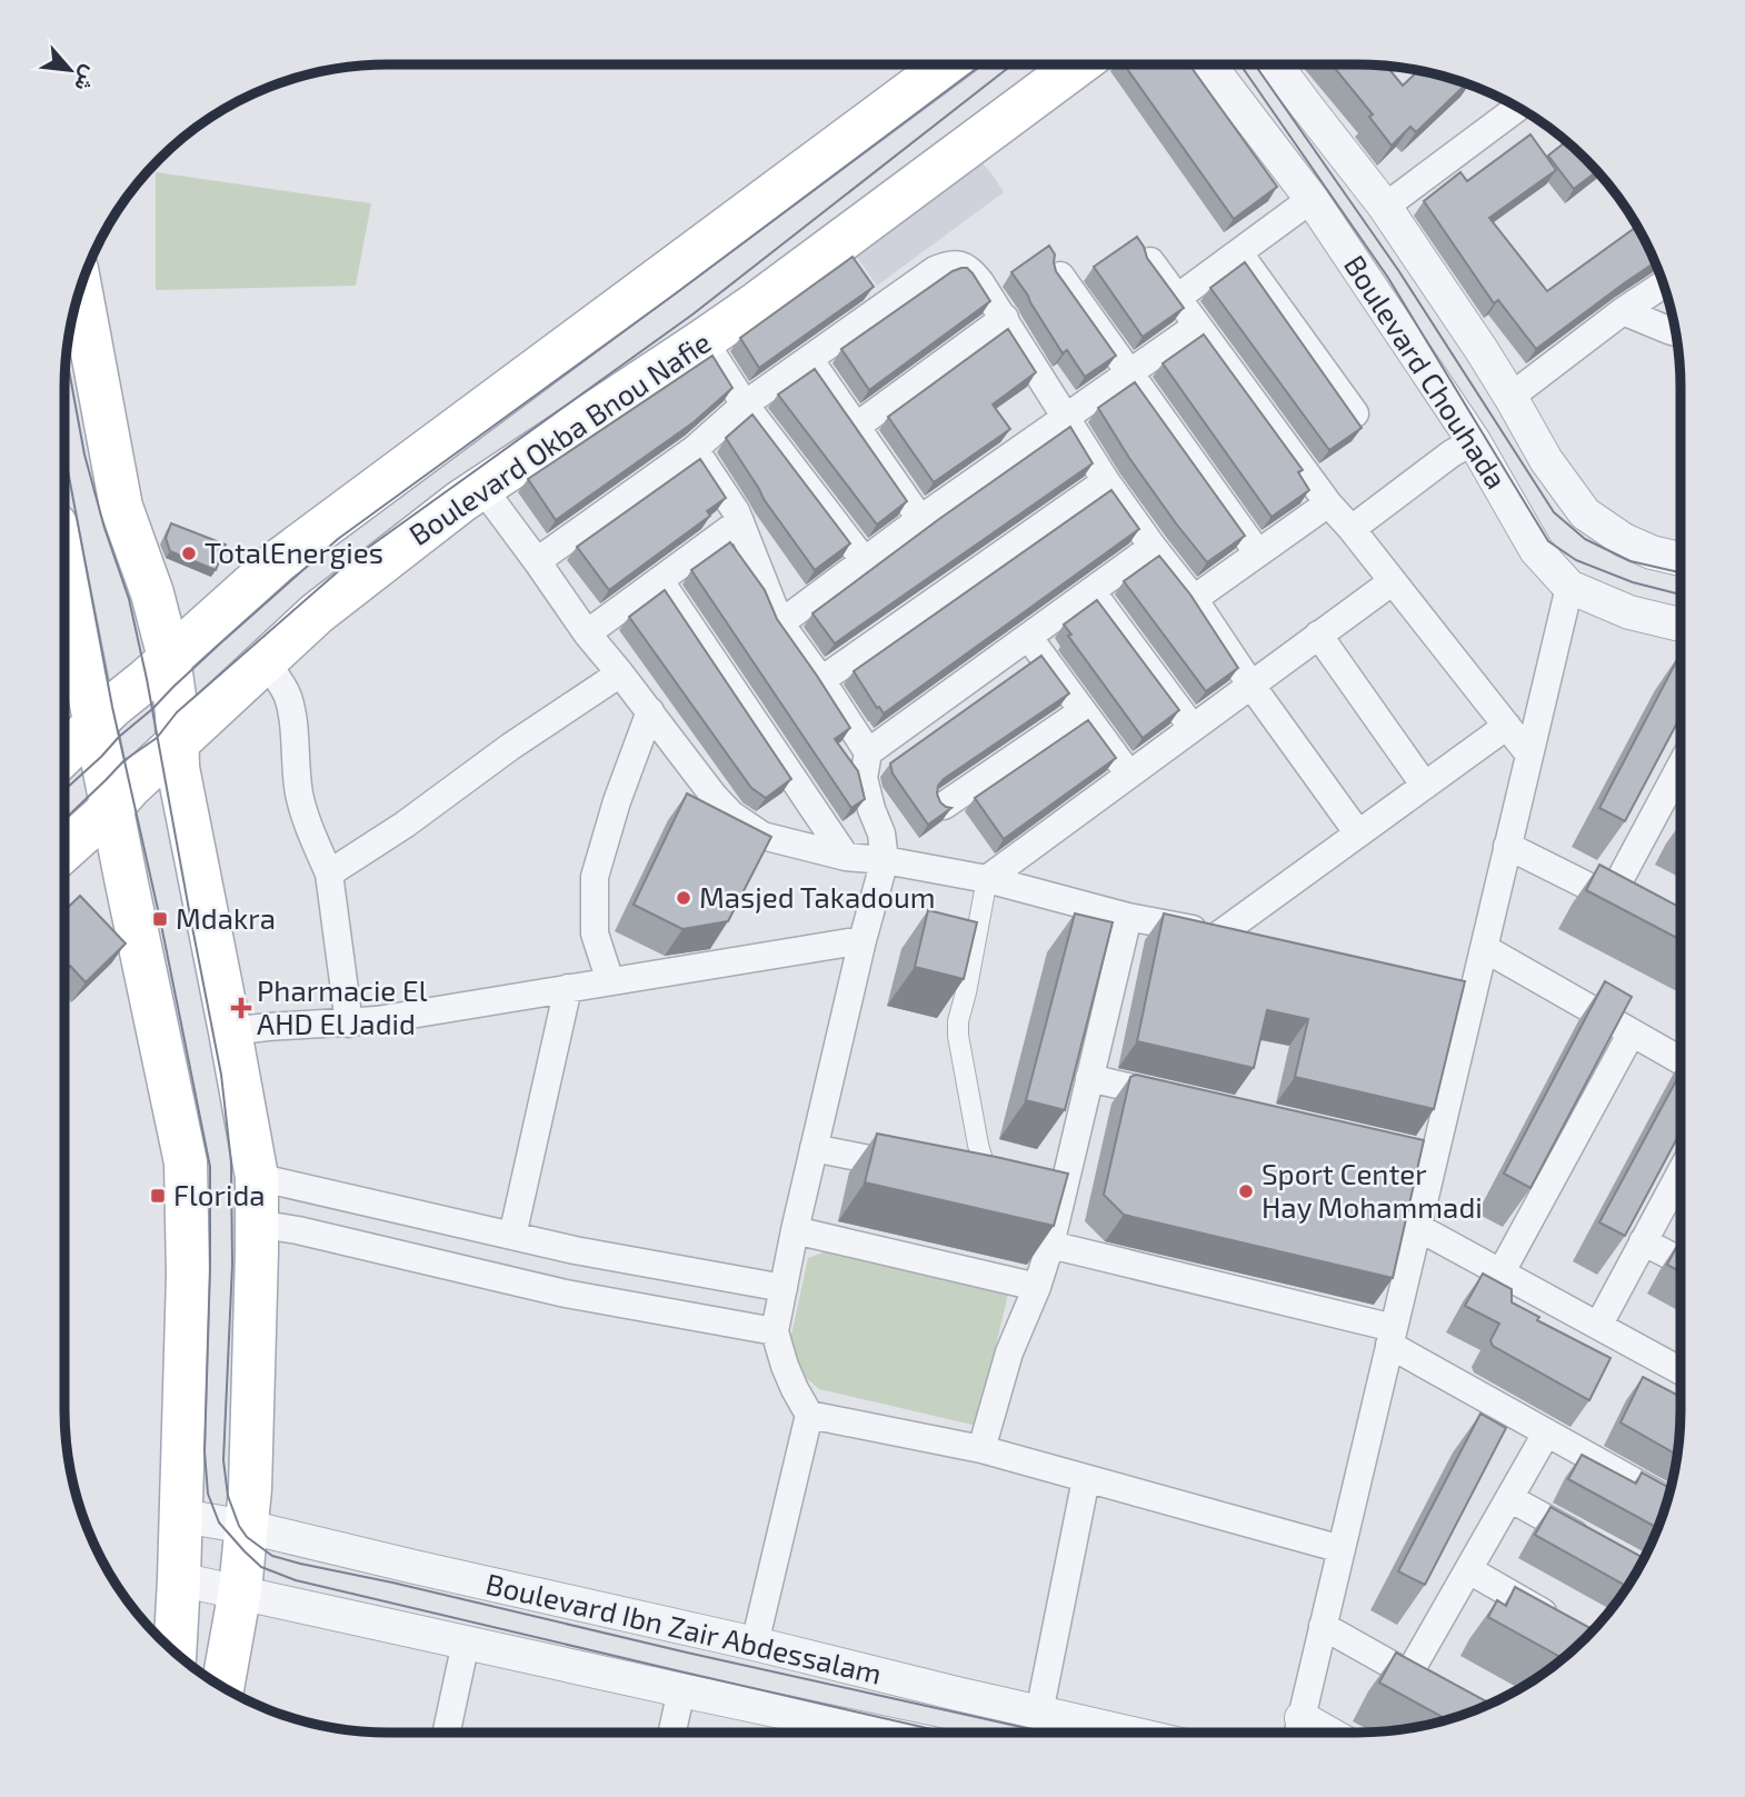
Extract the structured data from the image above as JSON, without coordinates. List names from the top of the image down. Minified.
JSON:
{"streets":{"main road":["Boulevard Okba Bnou Nafie"],"street":["Boulevard Chouhada","Boulevard Ibn Zair Abdessalam"]},"places":{"other":["TotalEnergies","Masjed Takadoum","Sport Center Hay Mohammadi"],"transit":["Mdakra","Florida"],"health":["Pharmacie El AHD El Jadid"]},"north":"bottom right"}
